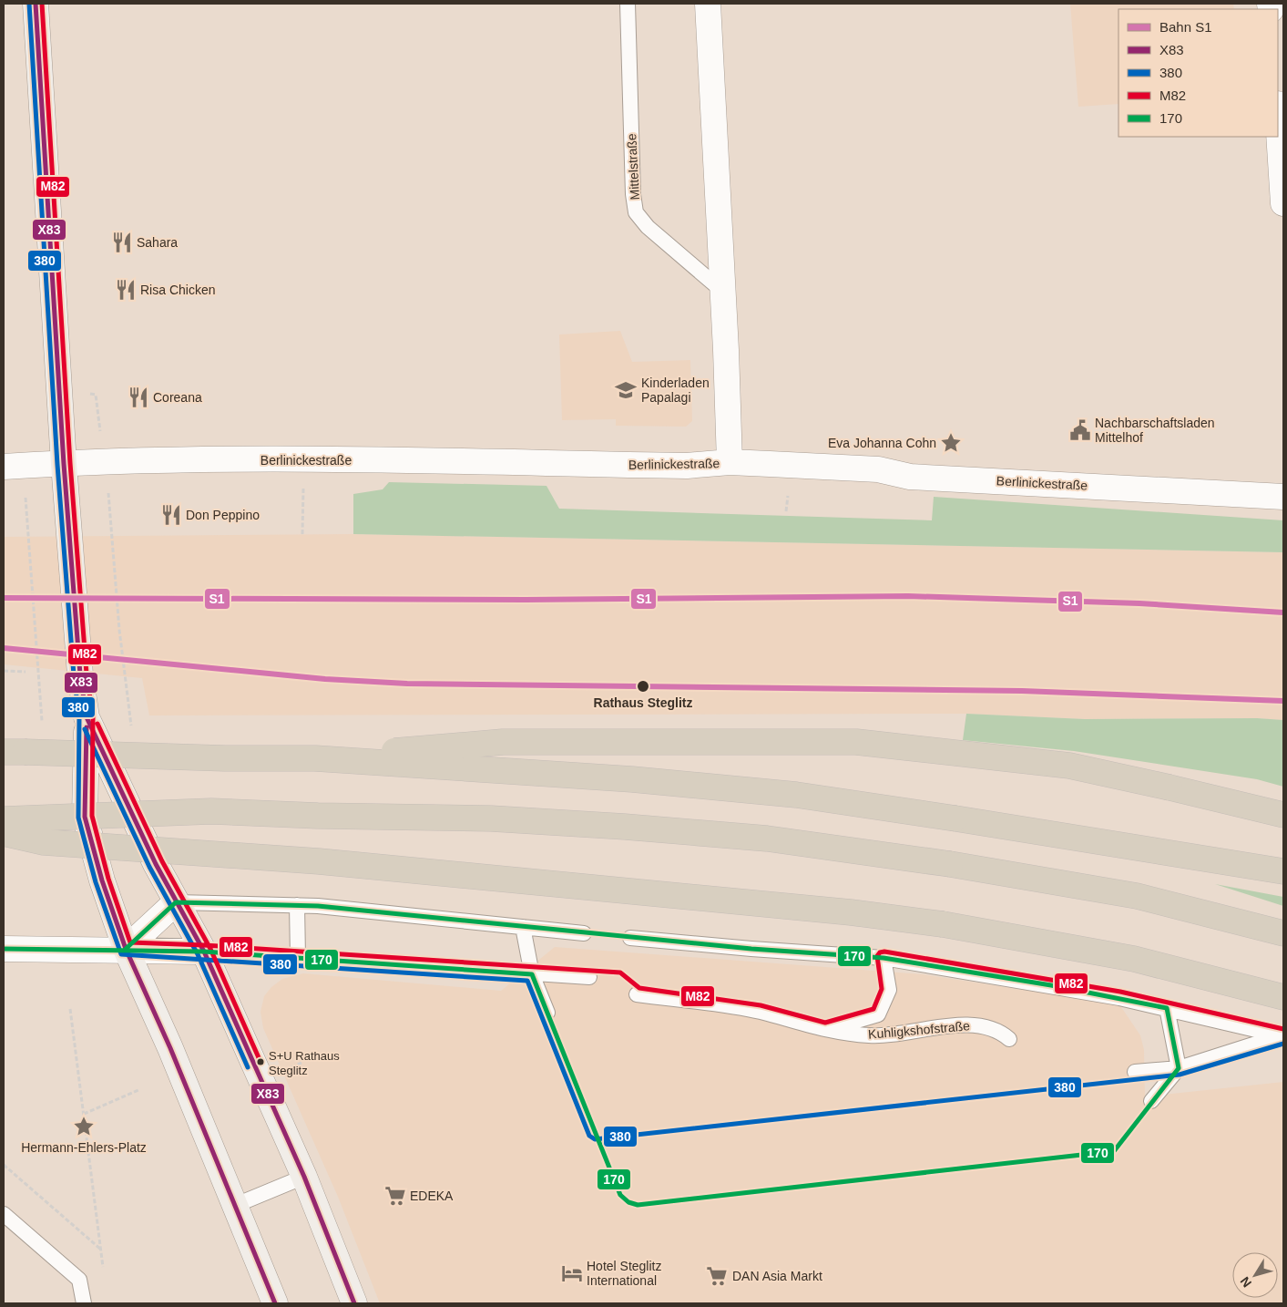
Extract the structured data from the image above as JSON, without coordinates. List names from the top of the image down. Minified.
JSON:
{"streets":{"street":["Berlinickestraße"],"lane":["Mittelstraße","Kuhligkshofstraße"]},"places":{"restaurant":["Sahara","Risa Chicken","Coreana","Don Peppino"],"school or university":["Kinderladen Papalagi"],"public building":["Nachbarschaftsladen Mittelhof"],"place":["Eva Johanna Cohn","Hermann-Ehlers-Platz"],"other":["Rathaus Steglitz","S+U Rathaus Steglitz"],"supermarket":["EDEKA","DAN Asia Markt"],"hotel":["Hotel Steglitz International"]},"lines":["transit line X83","transit line 380","transit line M82","rail line S1","transit line 170"],"legend":["Bahn S1","X83","380","M82","170"],"north":"bottom left"}
